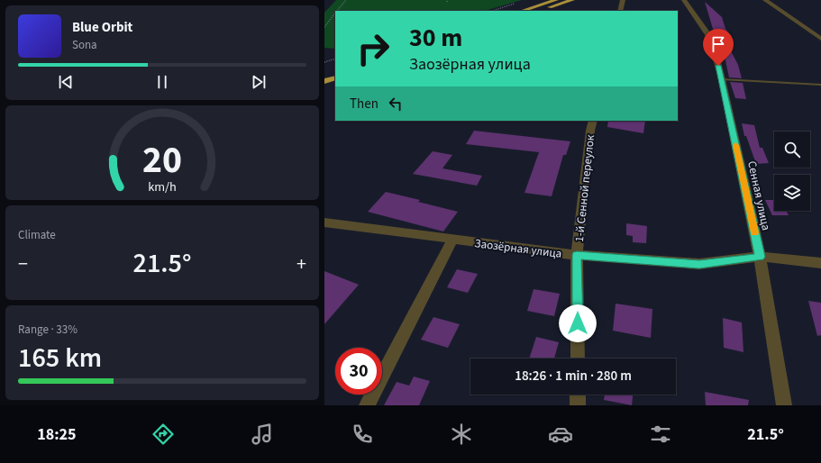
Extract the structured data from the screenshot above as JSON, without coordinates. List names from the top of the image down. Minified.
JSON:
{"streets":{"street":["1-й Сенной переулок","Сенная улица","Заозёрная улица"]},"crossings":[["1-й Сенной переулок","Заозёрная улица"],["Сенная улица","Заозёрная улица"]],"page":{"turn":["30 m","Заозёрная улица"],"song":["Blue Orbit","Sona"],"then":"Then","tile":["Climate",["Range · 33%","165 km"]],"heat":["−","21.5°","+"],"limit":"30","trip":"18:26 · 1 min · 280 m","tabs":["18:25","21.5°"],"gauge":["20","km/h"]}}
